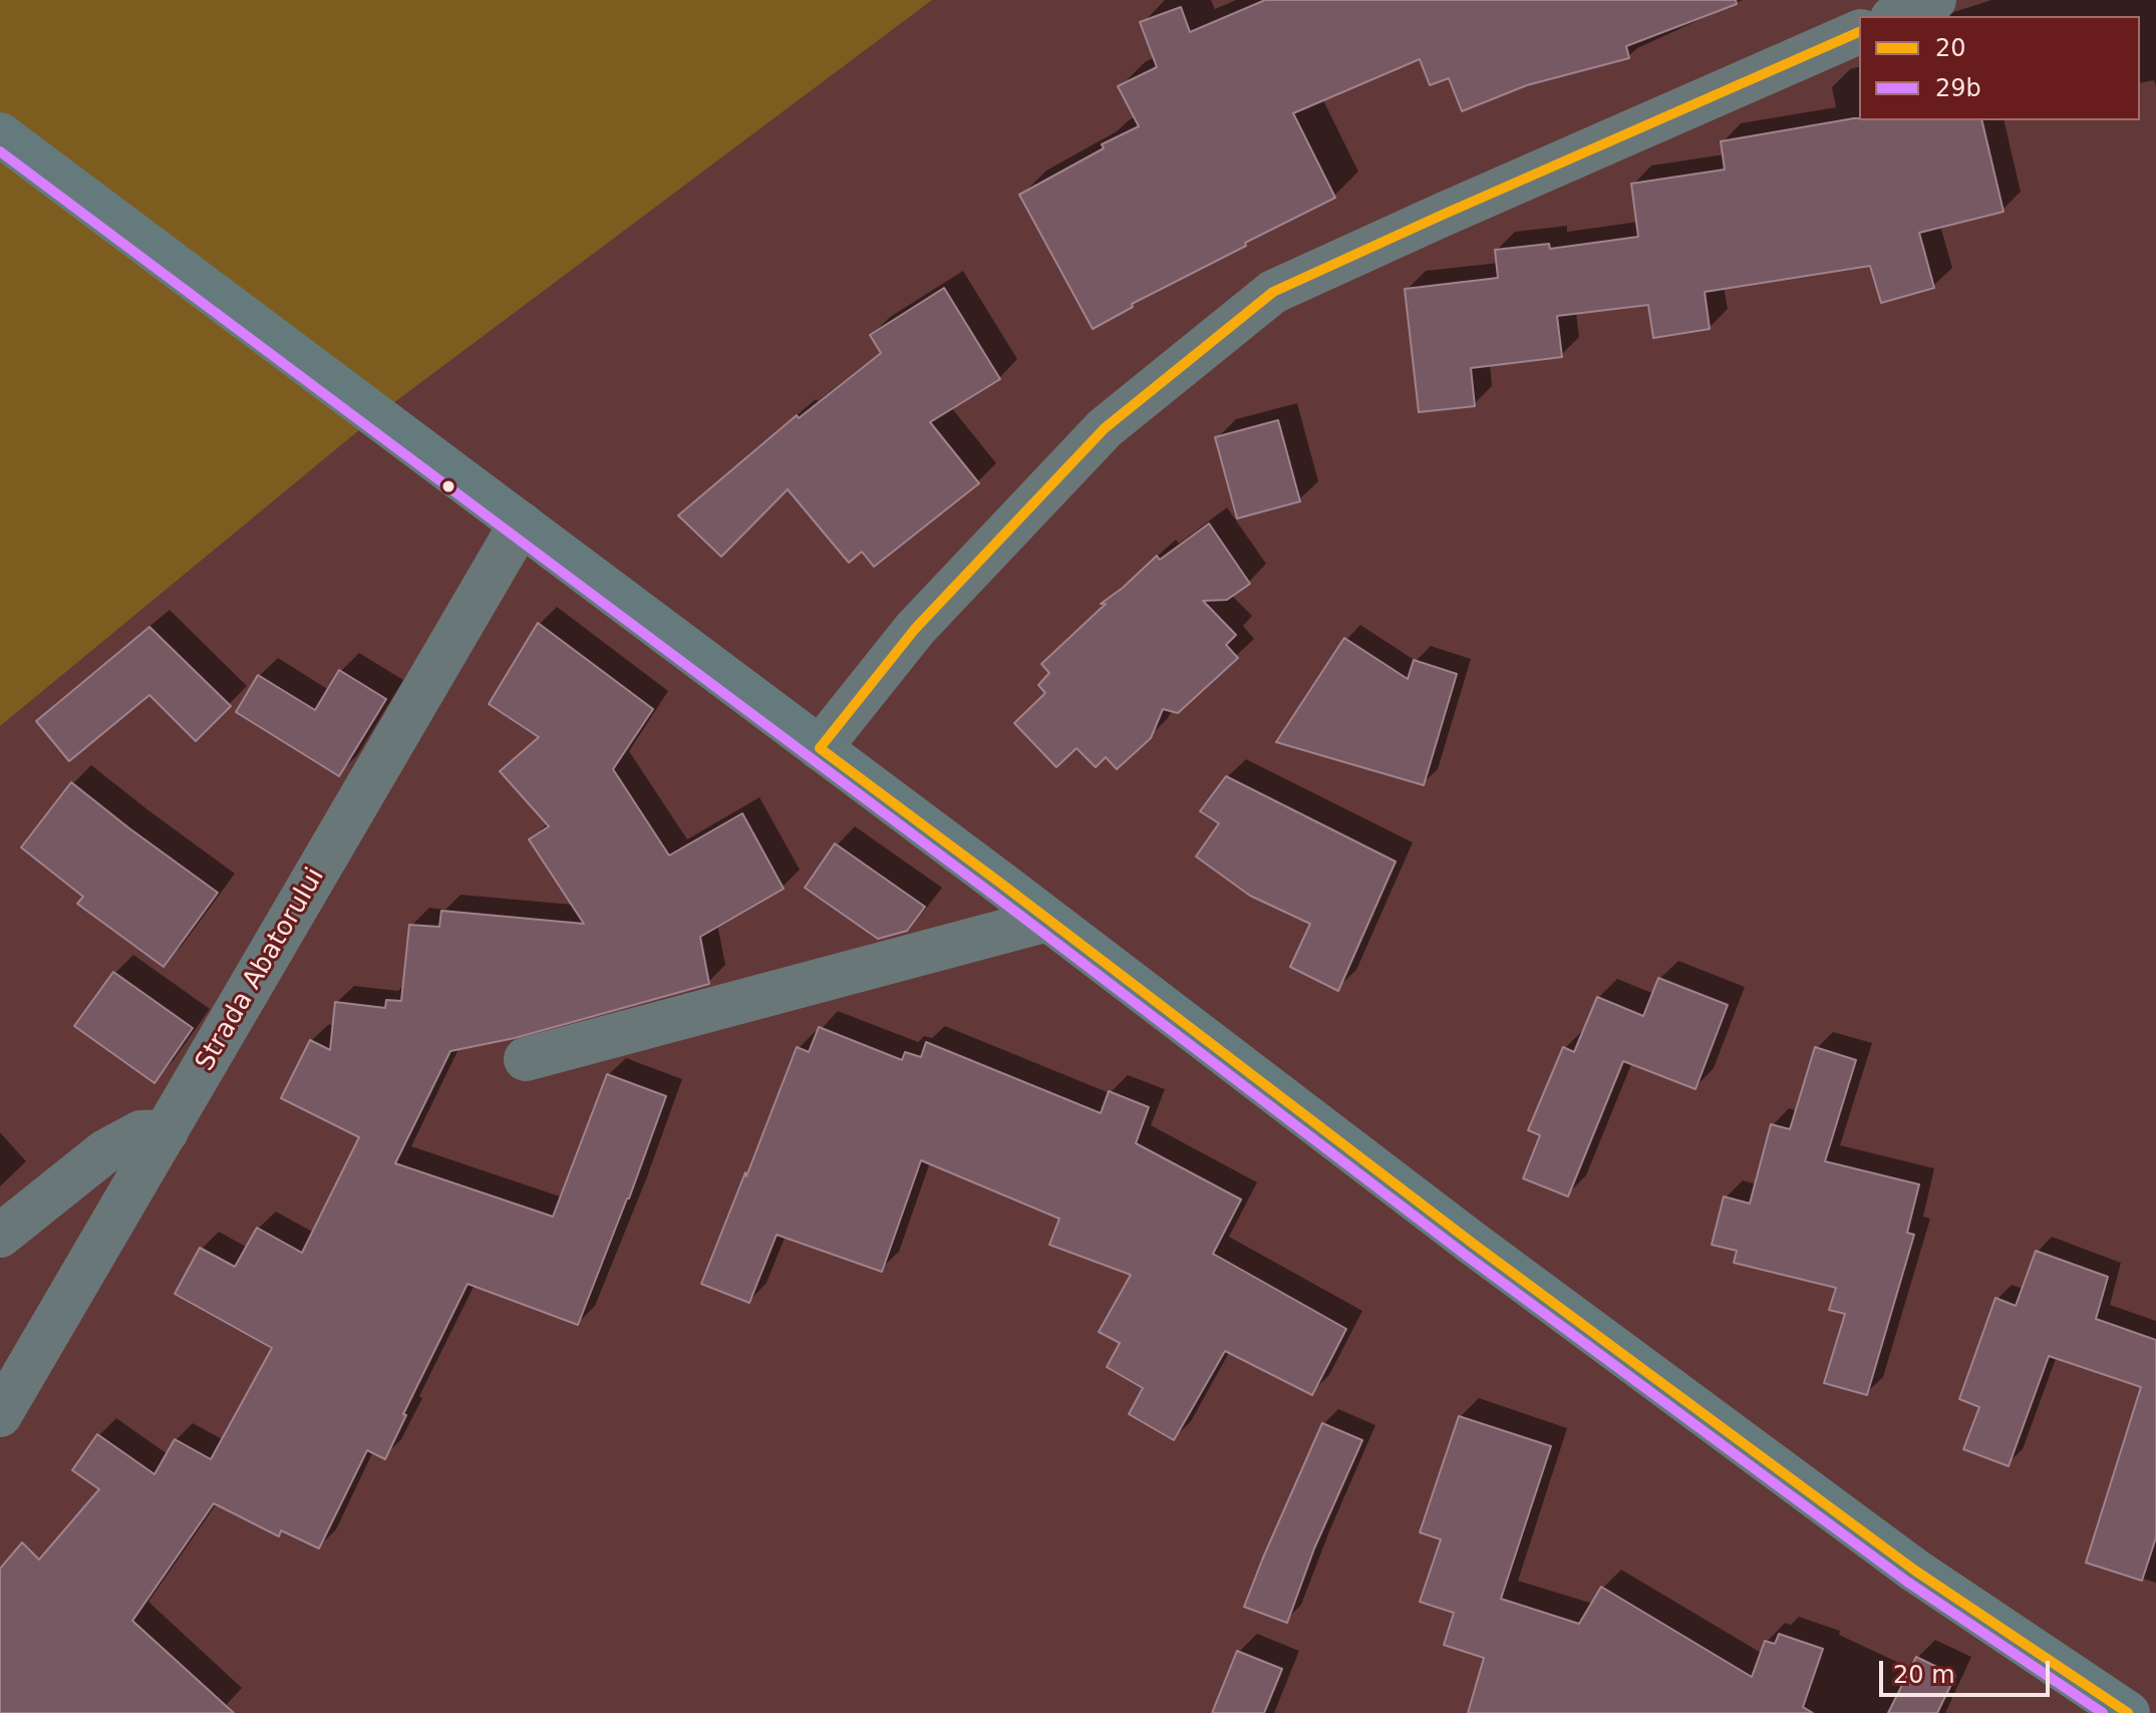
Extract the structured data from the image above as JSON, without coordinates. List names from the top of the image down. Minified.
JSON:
{"streets":{"street":["Strada Abatorului"]},"lines":["transit line 20","transit line 29b"],"legend":["20","29b"],"scale_bar":"20 m"}
